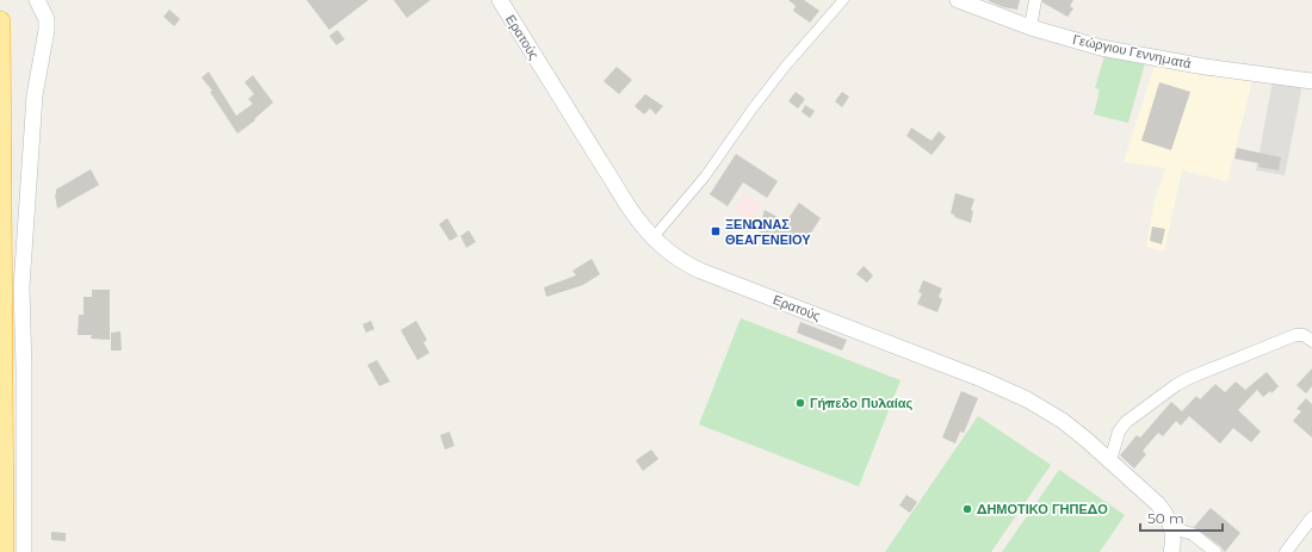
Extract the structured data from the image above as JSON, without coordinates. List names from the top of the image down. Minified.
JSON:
{"streets":{"street":["Ερατούς","Γεώργιου Γεννηματά"]},"places":{"transit":["ΞΕΝΩΝΑΣ ΘΕΑΓΕΝΕΙΟΥ"],"other":["Γήπεδο Πυλαίας","ΔΗΜΟΤΙΚΟ ΓΗΠΕΔΟ"]},"scale_bar":"50 m"}
